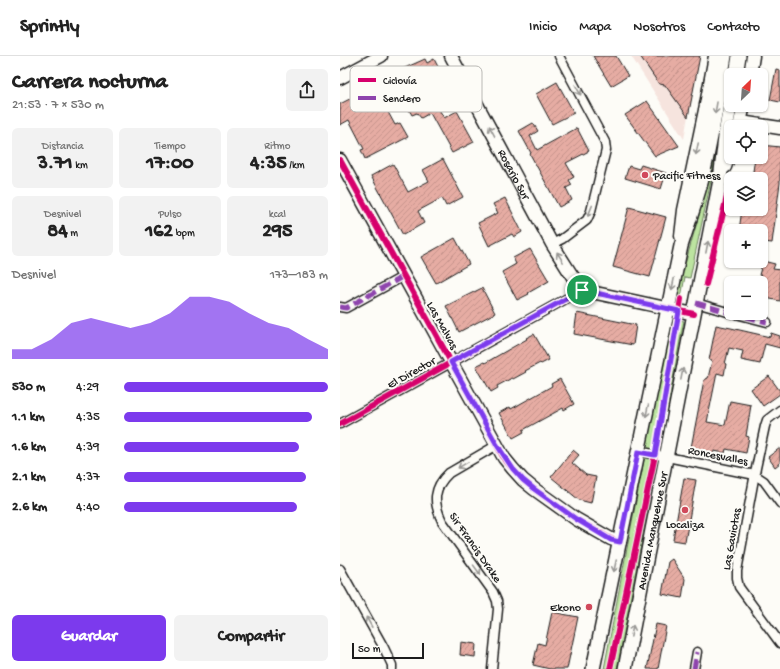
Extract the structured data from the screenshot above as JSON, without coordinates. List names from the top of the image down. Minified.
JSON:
{"streets":{"main road":["Avenida Manquehue Sur"],"street":["Rosario Sur","Las Malvas","El Director","Roncesvalles","Las Gaviotas","Sir Francis Drake"]},"crossings":[["Rosario Sur","El Director"],["Las Malvas","El Director"],["Las Malvas","Sir Francis Drake"],["Roncesvalles","Avenida Manquehue Sur"],["Roncesvalles","Las Gaviotas"]],"one_way":["Rosario Sur","Sir Francis Drake"],"places":["Pacific Fitness","Localiza","Ekono"],"legend":["Ciclovía","Sendero"],"scale_bar":"50 m","north":"top right","page":{"header":"Sprintly","nav":["Inicio","Mapa","Nosotros","Contacto"],"heading":["Carrera nocturna","21:53 · 7 × 530 m"],"map_buttons":["+","−"],"stats":[["Distancia","3.71 km"],["Tiempo","17:00"],["Ritmo","4:35 /km"],["Desnivel","84 m"],["Pulso","162 bpm"],["kcal","295"]],"chart":["Desnivel","173–183 m"],"list":[{"name":"530 m","note":"4:29"},{"name":"1.1 km","note":"4:35"},{"name":"1.6 km","note":"4:39"},{"name":"2.1 km","note":"4:37"},{"name":"2.6 km","note":"4:40"}],"buttons":["Guardar","Compartir"],"scale":"50 m"}}
